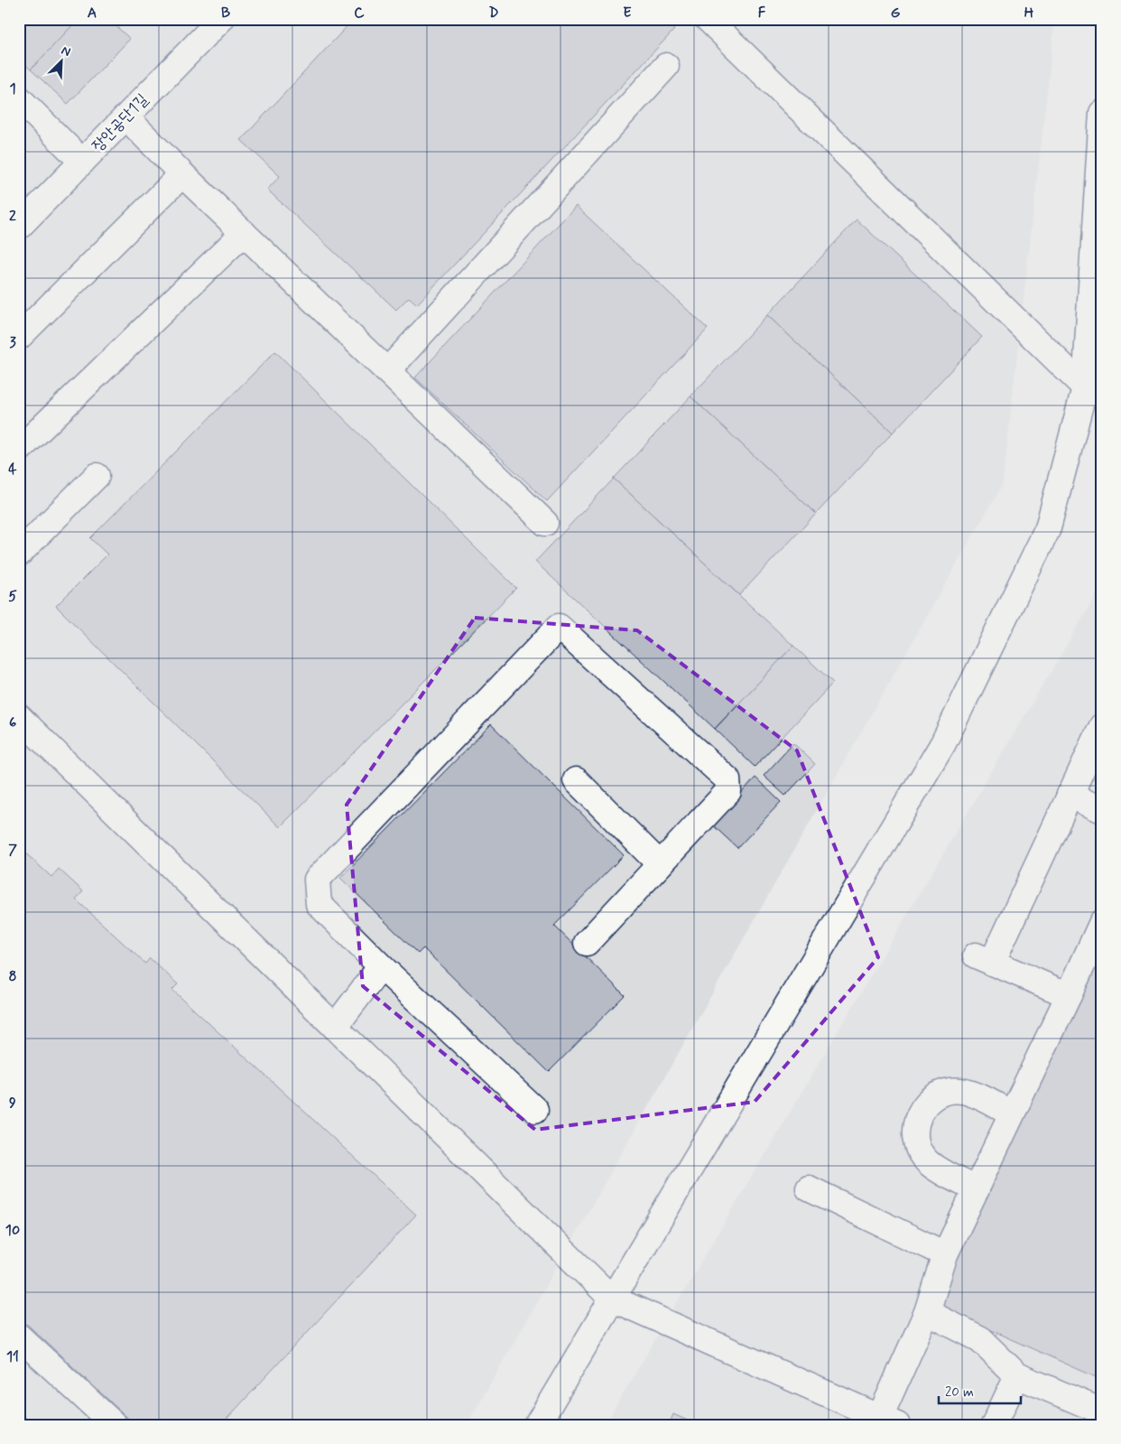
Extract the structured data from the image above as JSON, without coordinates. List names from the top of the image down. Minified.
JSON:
{"streets":{"street":["장안공단1길"]},"scale_bar":"20 m","north":"top right","grid":{"columns":["A","B","C","D","E","F","G","H"],"rows":["1","2","3","4","5","6","7","8","9","10","11"]}}
